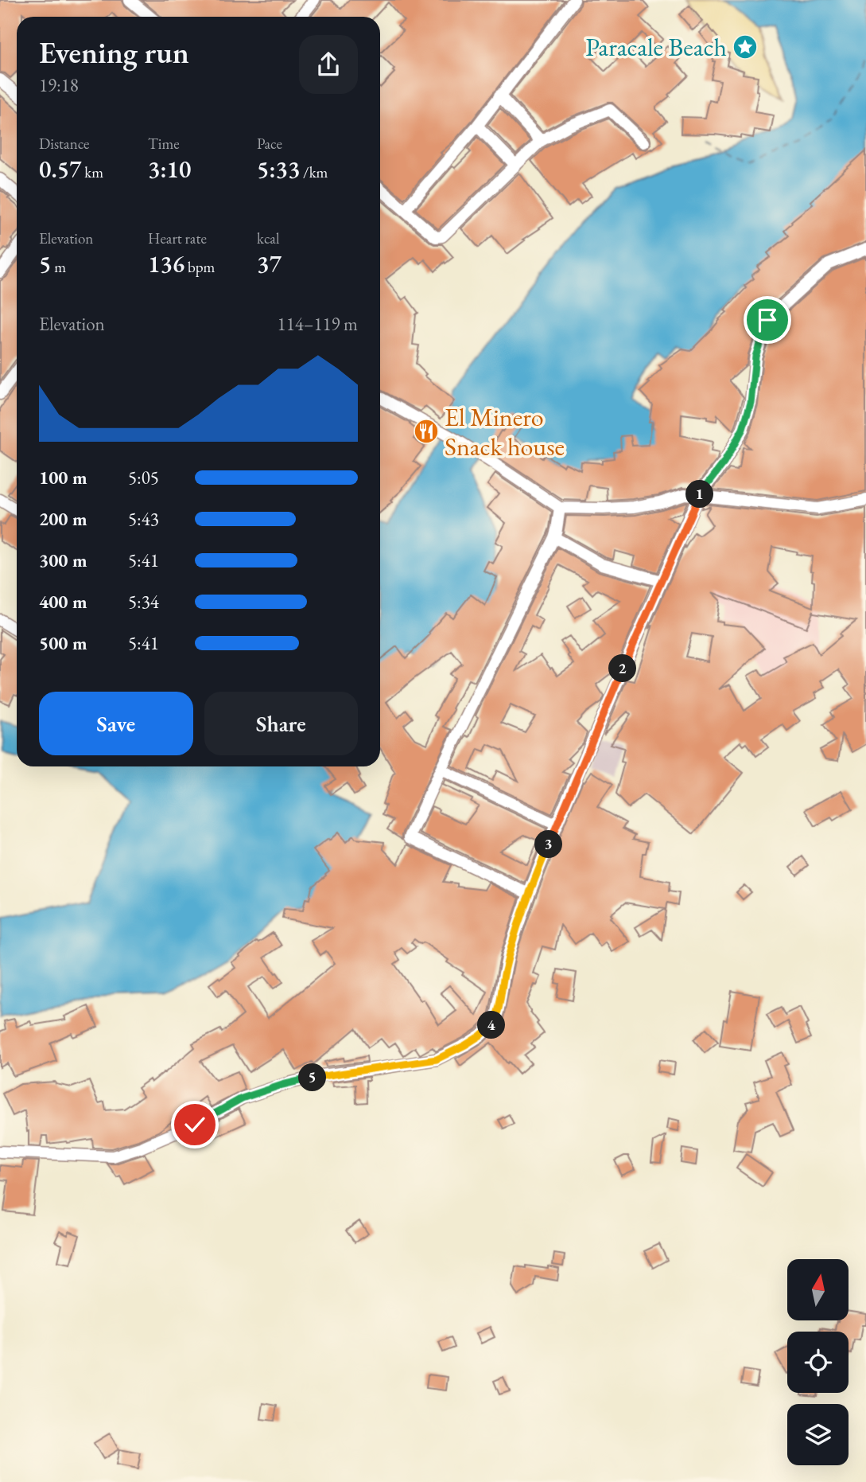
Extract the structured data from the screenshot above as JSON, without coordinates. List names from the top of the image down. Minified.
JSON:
{"places":{"place":["Paracale Beach"],"restaurant":["El Minero Snack house"]},"north":"top","page":{"heading":["Evening run","19:18"],"stats":[["Distance","0.57 km"],["Time","3:10"],["Pace","5:33 /km"],["Elevation","5 m"],["Heart rate","136 bpm"],["kcal","37"]],"chart":["Elevation","114–119 m"],"list":[{"name":"100 m","note":"5:05"},{"name":"200 m","note":"5:43"},{"name":"300 m","note":"5:41"},{"name":"400 m","note":"5:34"},{"name":"500 m","note":"5:41"}],"pins":["1","2","3","4","5"],"buttons":["Save","Share"]}}
